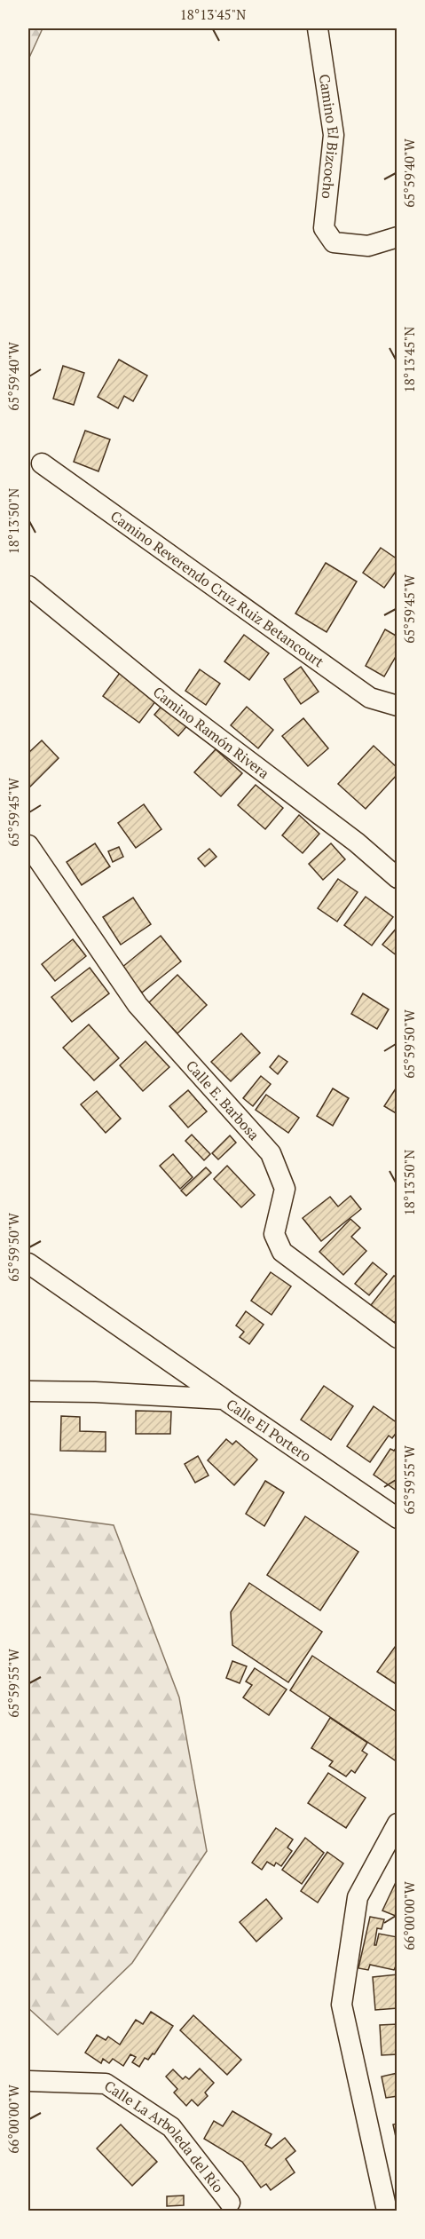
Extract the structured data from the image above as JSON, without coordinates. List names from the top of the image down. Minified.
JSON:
{"streets":{"street":["Camino El Bizcocho","Camino Reverendo Cruz Ruiz Betancourt","Camino Ramón Rivera","Calle E. Barbosa","Calle El Portero","Calle La Arboleda del Río"]},"coordinates":["18°13'45\"N","65°59'40\"W","18°13'50\"N","65°59'45\"W","65°59'50\"W","65°59'55\"W","66°00'00\"W"]}
